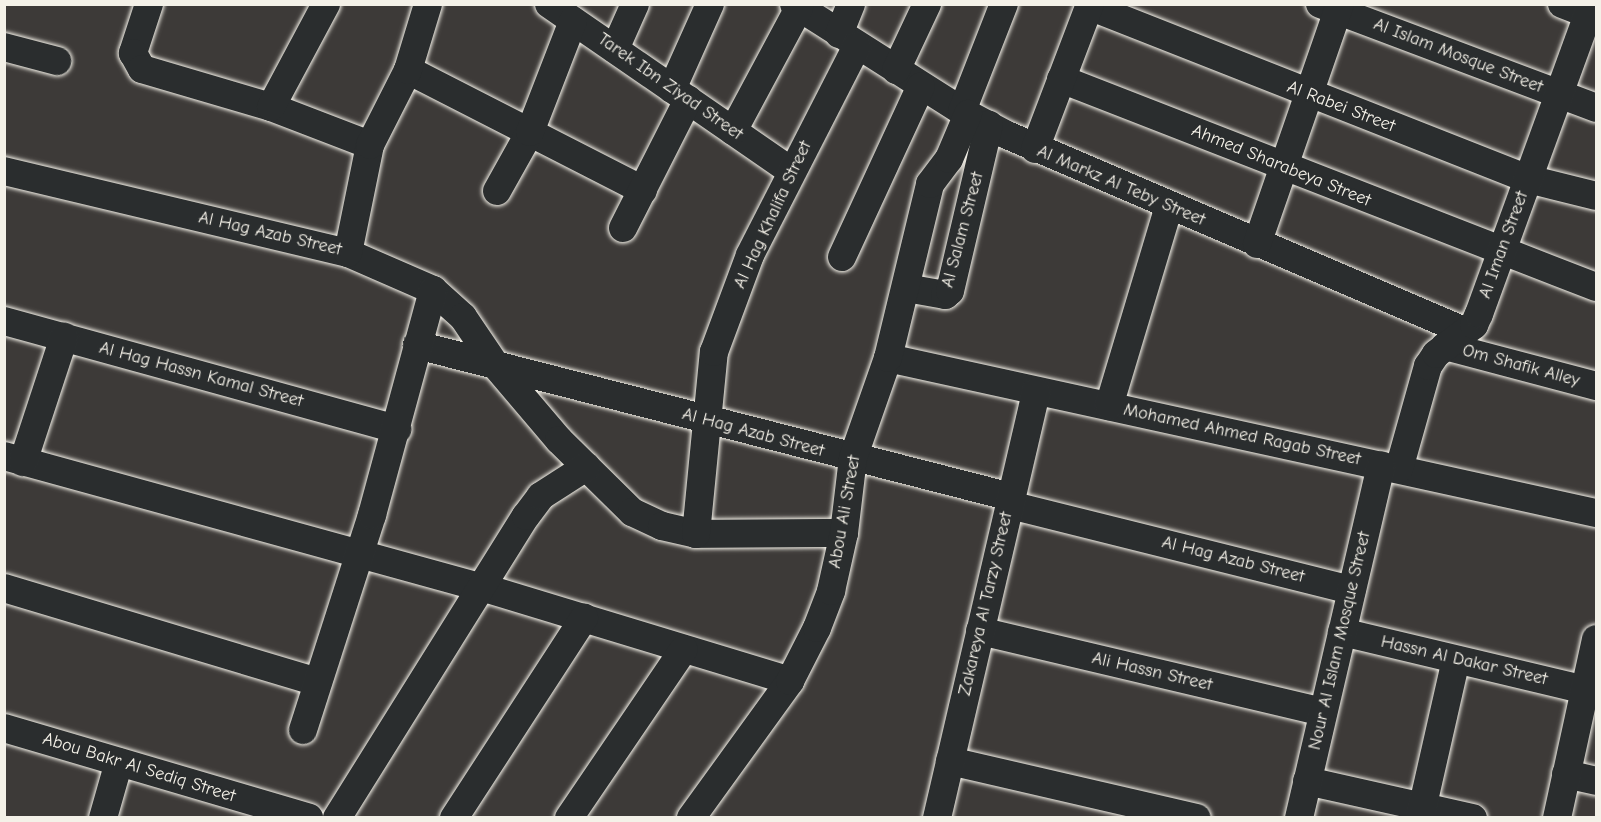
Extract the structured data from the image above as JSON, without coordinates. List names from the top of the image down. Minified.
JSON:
{"streets":{"street":["Al Islam Mosque Street","Tarek Ibn Ziyad Street","Al Rabei Street","Ahmed Sharabeya Street","Al Markz Al Teby Street","Al Hag Khalifa Street","Al Salam Street","Al Hag Azab Street","Al Iman Street","Om Shafik Alley","Al Hag Hassn Kamal Street","Mohamed Ahmed Ragab Street","Abou Ali Street","Zakareya Al Tarzy Street","Nour Al Islam Mosque Street","Hassn Al Dakar Street","Ali Hassn Street","Abou Bakr Al Sediq Street"]},"crossings":[["Al Islam Mosque Street","Al Iman Street"],["Tarek Ibn Ziyad Street","Al Hag Khalifa Street"],["Al Rabei Street","Al Iman Street"],["Ahmed Sharabeya Street","Al Iman Street"],["Al Markz Al Teby Street","Al Hag Khalifa Street"],["Al Markz Al Teby Street","Al Salam Street"],["Al Markz Al Teby Street","Al Iman Street"],["Al Markz Al Teby Street","Om Shafik Alley"],["Al Markz Al Teby Street","Abou Ali Street"],["Al Hag Khalifa Street","Al Hag Azab Street"],["Al Salam Street","Abou Ali Street"],["Al Hag Azab Street","Abou Ali Street"],["Al Hag Azab Street","Zakareya Al Tarzy Street"],["Al Hag Azab Street","Nour Al Islam Mosque Street"],["Al Iman Street","Om Shafik Alley"],["Al Iman Street","Mohamed Ahmed Ragab Street"],["Al Iman Street","Nour Al Islam Mosque Street"],["Mohamed Ahmed Ragab Street","Abou Ali Street"],["Mohamed Ahmed Ragab Street","Zakareya Al Tarzy Street"],["Mohamed Ahmed Ragab Street","Nour Al Islam Mosque Street"],["Zakareya Al Tarzy Street","Ali Hassn Street"],["Nour Al Islam Mosque Street","Hassn Al Dakar Street"],["Nour Al Islam Mosque Street","Ali Hassn Street"]]}
